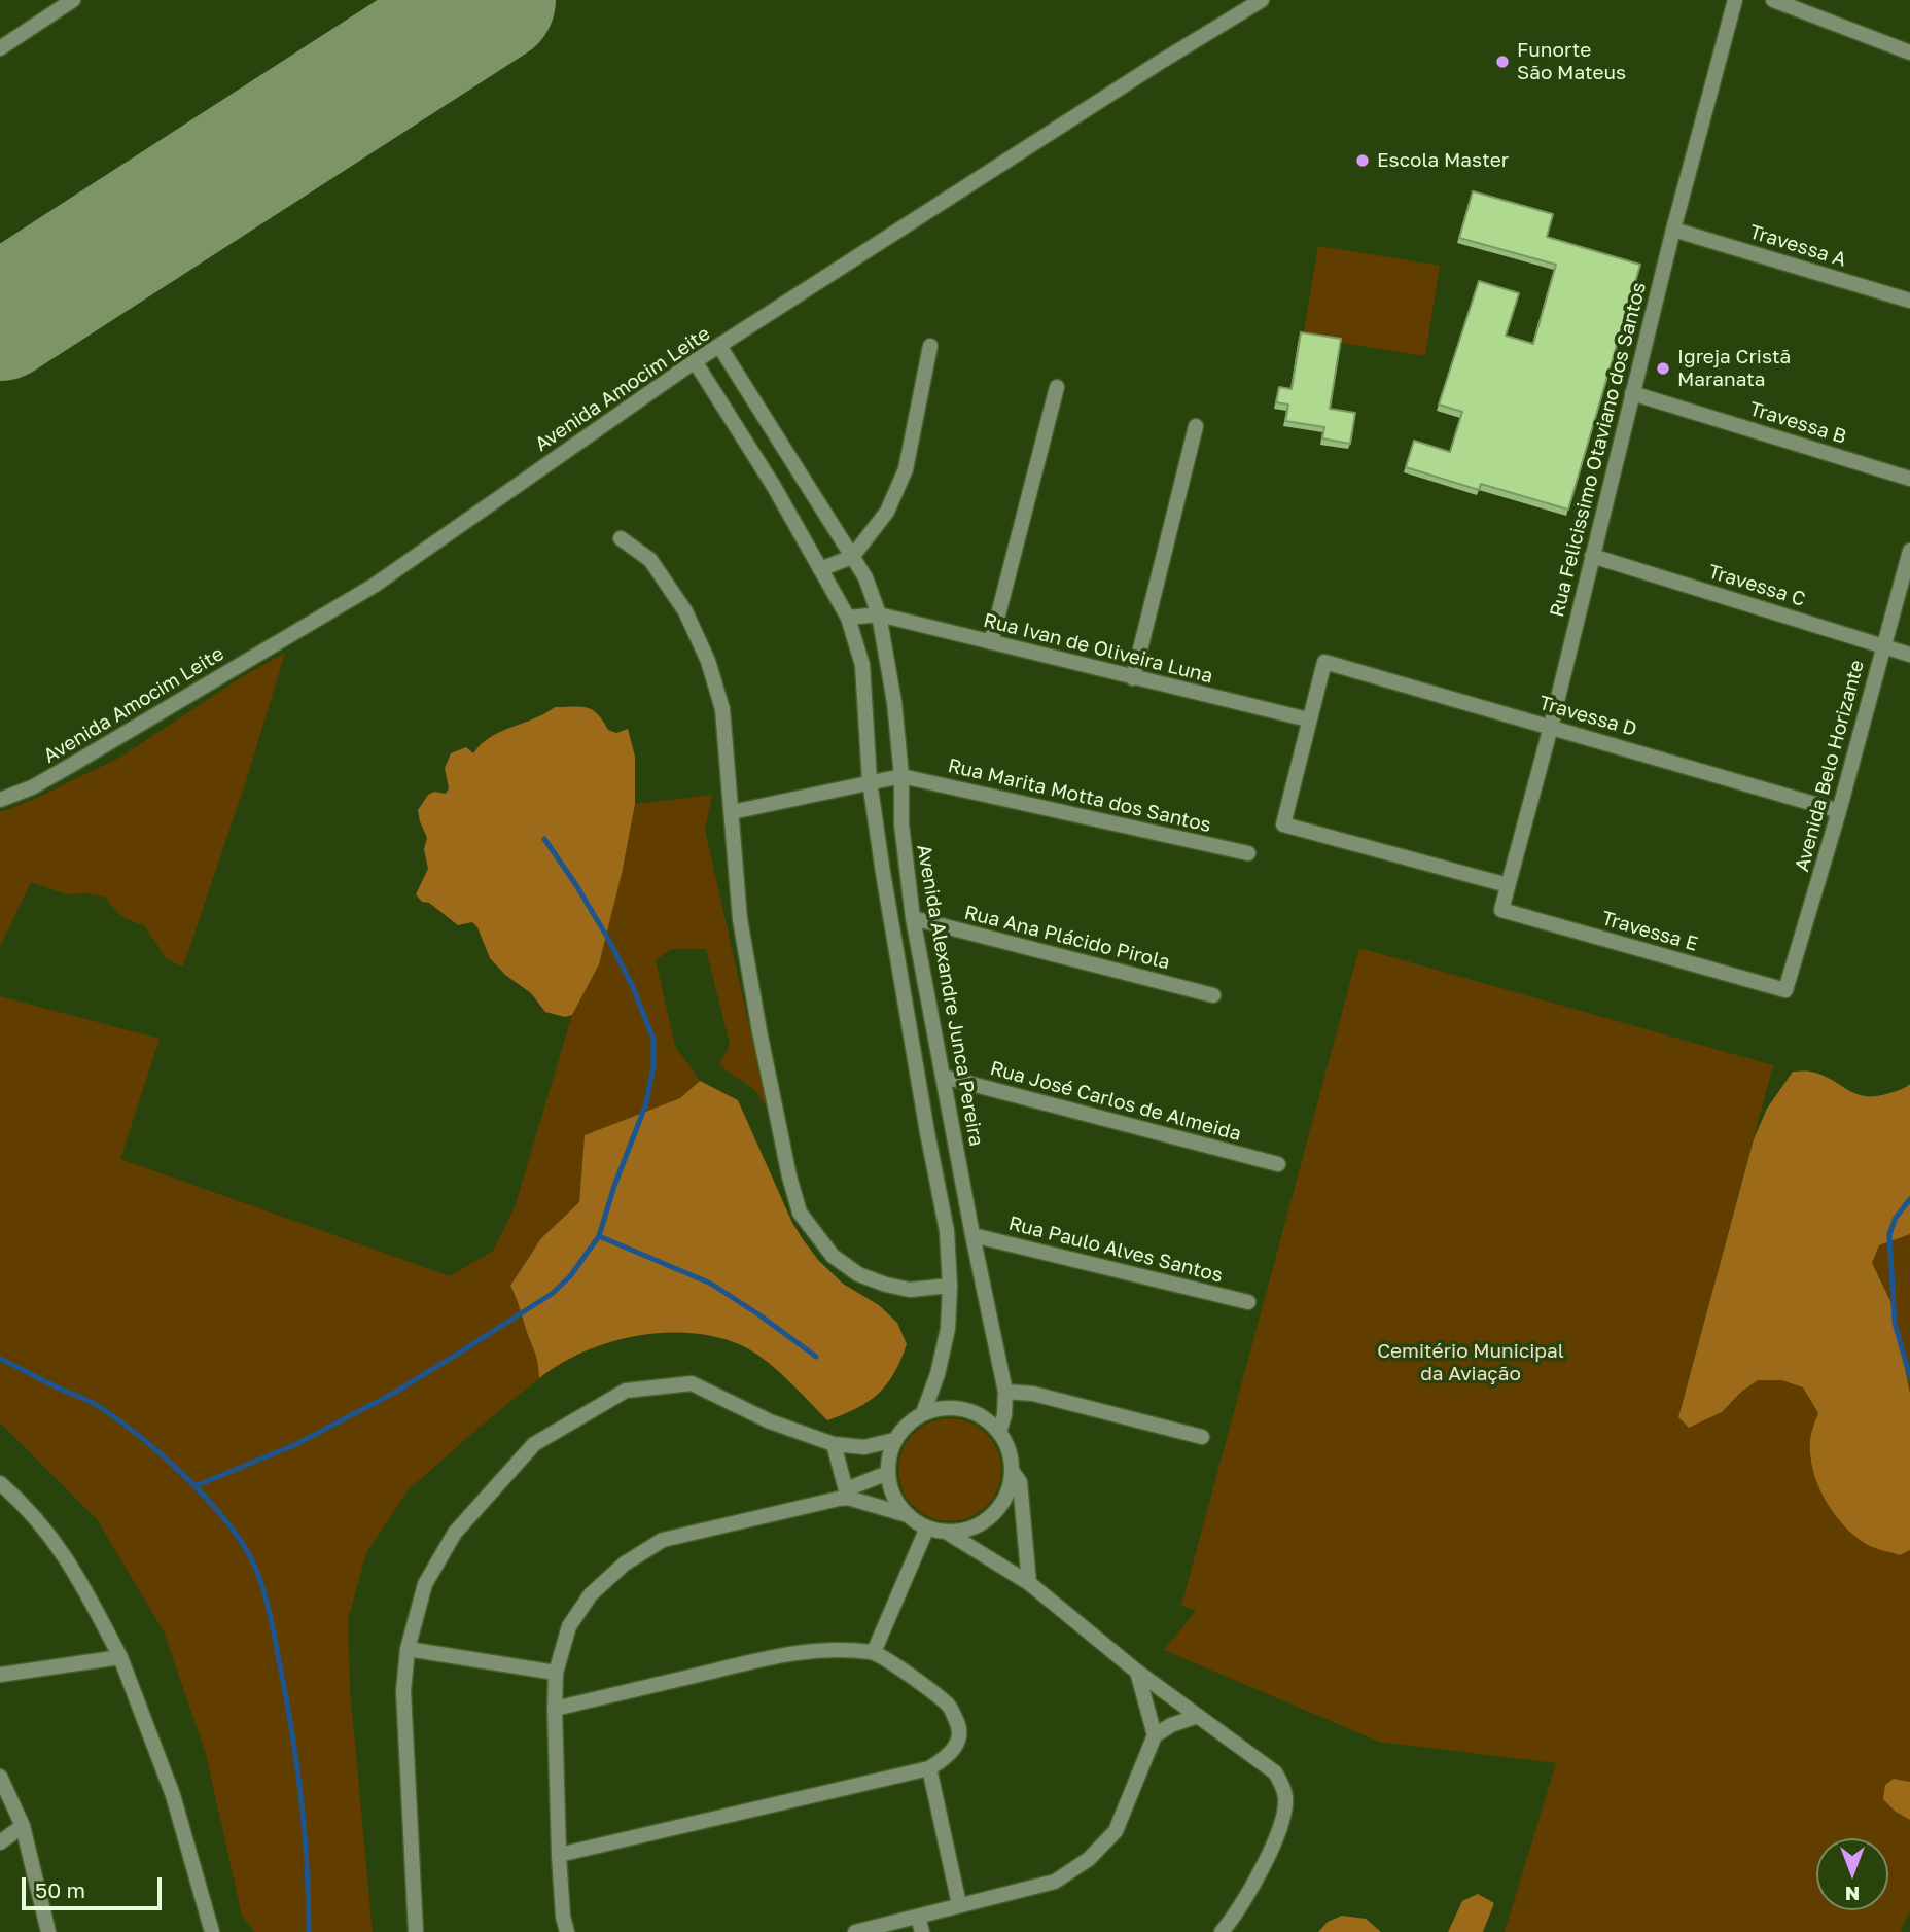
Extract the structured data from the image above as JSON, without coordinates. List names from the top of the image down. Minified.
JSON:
{"streets":{"street":["Travessa A","Avenida Amocim Leite","Travessa B","Rua Felicissimo Otaviano dos Santos","Travessa C","Rua Ivan de Oliveira Luna","Travessa D","Avenida Belo Horizante","Rua Marita Motta dos Santos","Travessa E","Rua Ana Plácido Pirola","Avenida Alexandre Junca Pereira","Rua José Carlos de Almeida","Rua Paulo Alves Santos"]},"crossings":[["Travessa A","Rua Felicissimo Otaviano dos Santos"],["Avenida Amocim Leite","Avenida Alexandre Junca Pereira"],["Travessa B","Rua Felicissimo Otaviano dos Santos"],["Rua Felicissimo Otaviano dos Santos","Travessa C"],["Rua Felicissimo Otaviano dos Santos","Travessa D"],["Rua Felicissimo Otaviano dos Santos","Travessa E"],["Travessa C","Avenida Belo Horizante"],["Rua Ivan de Oliveira Luna","Travessa D"],["Rua Ivan de Oliveira Luna","Avenida Alexandre Junca Pereira"],["Travessa D","Avenida Belo Horizante"],["Avenida Belo Horizante","Travessa E"],["Rua Marita Motta dos Santos","Avenida Alexandre Junca Pereira"],["Rua Ana Plácido Pirola","Avenida Alexandre Junca Pereira"],["Avenida Alexandre Junca Pereira","Rua José Carlos de Almeida"],["Avenida Alexandre Junca Pereira","Rua Paulo Alves Santos"]],"parks":["Cemitério Municipal da Aviação"],"places":["Funorte São Mateus","Escola Master","Igreja Cristã Maranata"],"scale_bar":"50 m","north":"bottom"}
